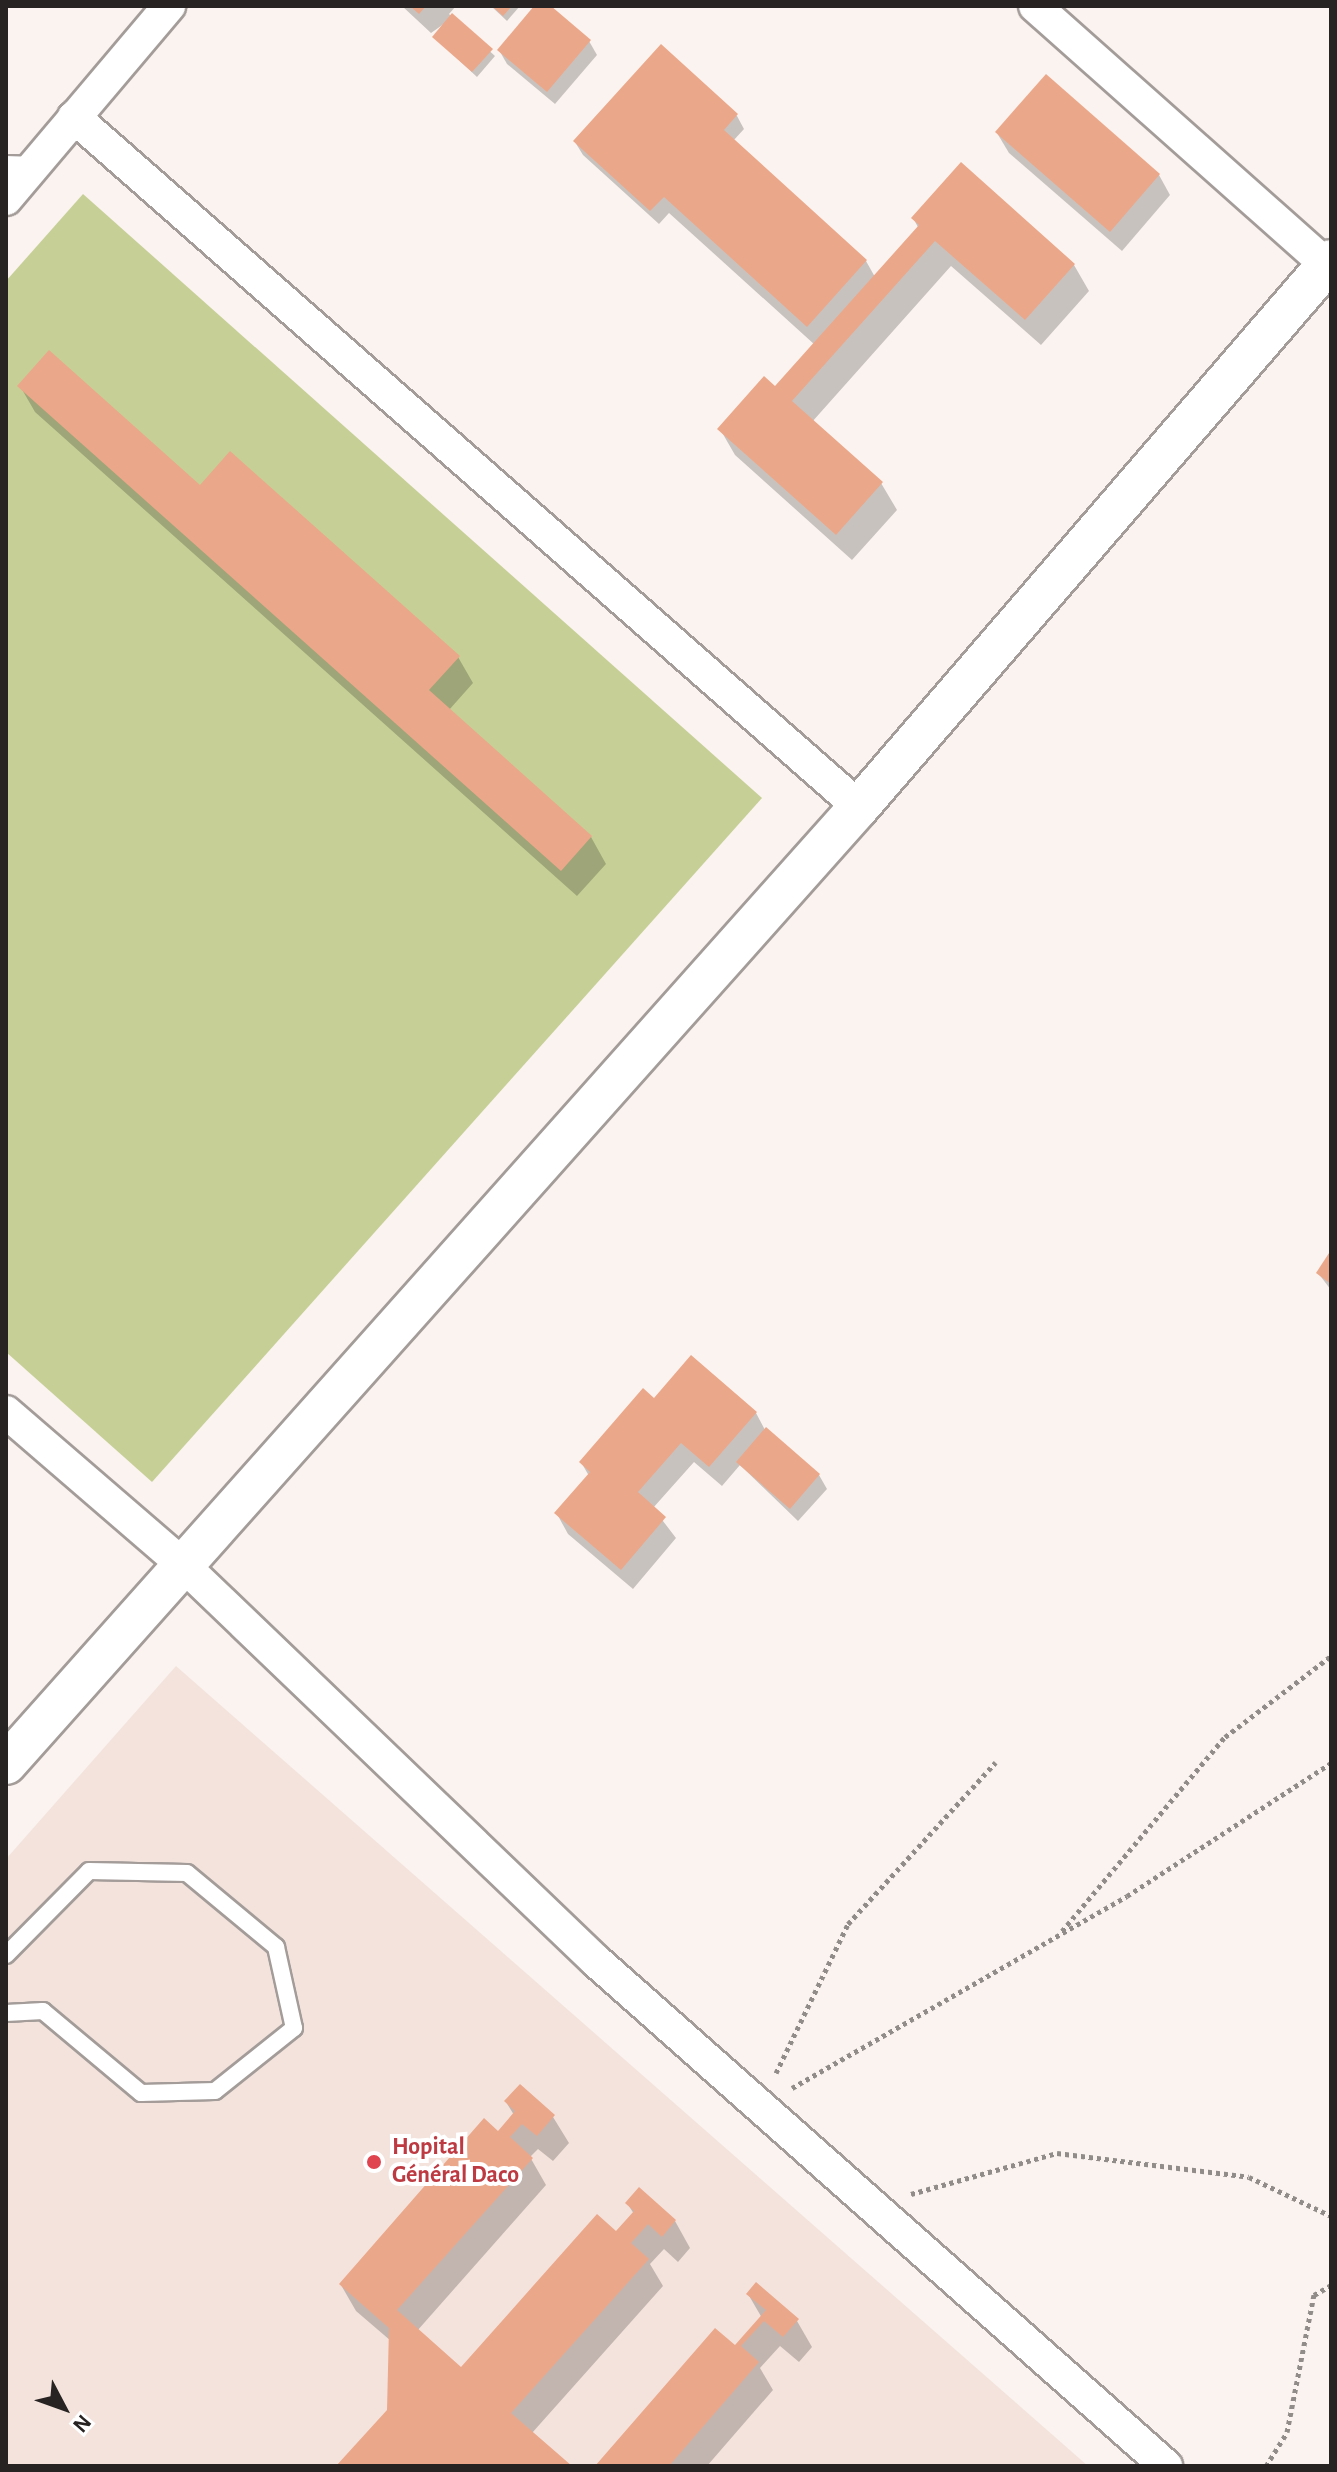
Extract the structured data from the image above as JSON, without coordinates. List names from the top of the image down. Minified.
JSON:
{"places":["Hopital Général Daco"],"north":"bottom right"}
